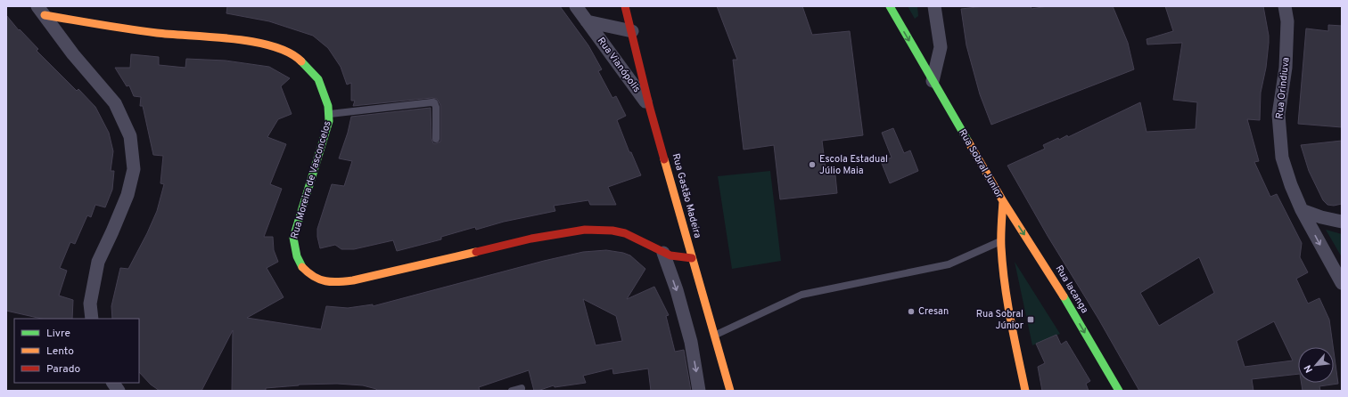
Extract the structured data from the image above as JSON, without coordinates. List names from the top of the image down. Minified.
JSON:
{"streets":{"street":["Rua Vianópolis","Rua Orindiuva","Rua Sobral Junior","Rua Moreira de Vasconcelos","Rua Gastão Madeira","Rua Iacanga"]},"crossings":[["Rua Vianópolis","Rua Gastão Madeira"],["Rua Sobral Junior","Rua Iacanga"],["Rua Moreira de Vasconcelos","Rua Gastão Madeira"]],"one_way":["Rua Iacanga"],"places":{"other":["Escola Estadual Júlio Maia","Cresan"],"transit":["Rua Sobral Júnior"]},"legend":["Livre","Lento","Parado"],"north":"bottom left"}
